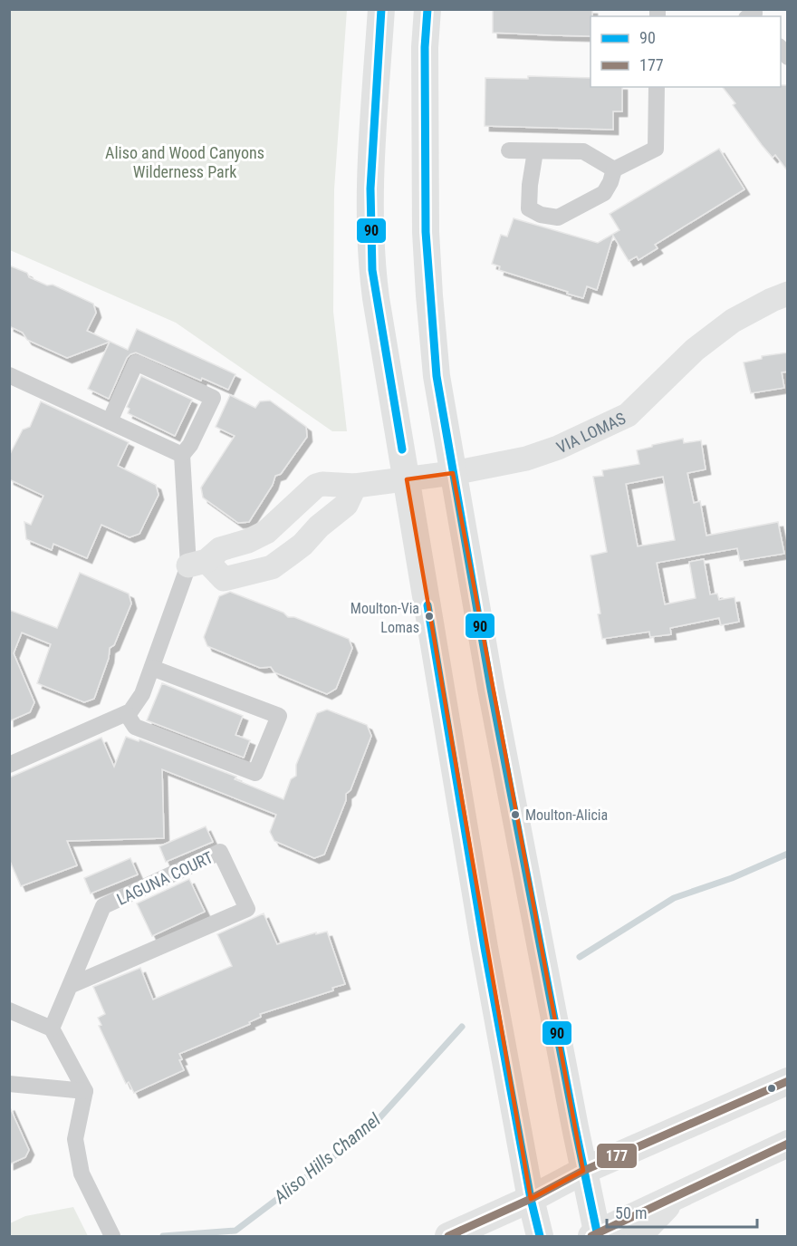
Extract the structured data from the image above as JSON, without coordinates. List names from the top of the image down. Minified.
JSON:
{"streets":{"street":["VIA LOMAS","LAGUNA COURT"]},"water":["Aliso Hills Channel"],"parks":["Aliso and Wood Canyons Wilderness Park"],"places":["Moulton-Via Lomas","Moulton-Alicia"],"lines":["transit line 90","transit line 177"],"legend":["90","177"],"scale_bar":"50 m"}
